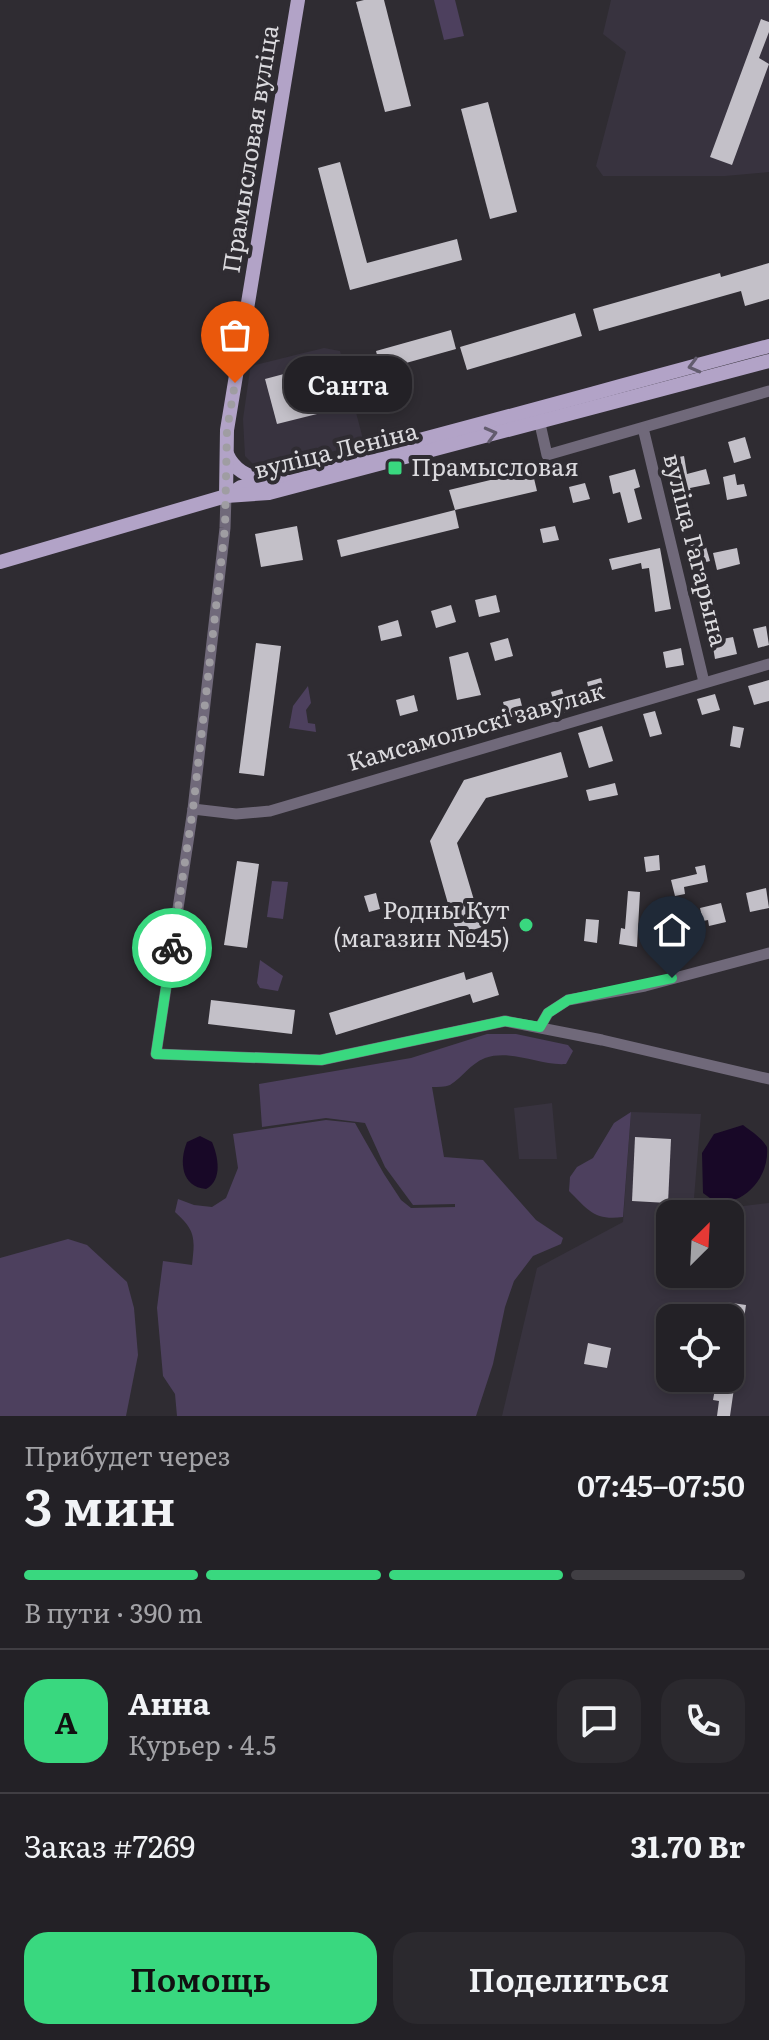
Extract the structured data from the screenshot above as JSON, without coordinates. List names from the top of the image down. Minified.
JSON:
{"streets":{"main road":["Прамысловая вуліца","вуліца Леніна"],"street":["вуліца Гагарына","Камсамольскі завулак"]},"crossings":[["Прамысловая вуліца","вуліца Леніна"],["вуліца Гагарына","Камсамольскі завулак"]],"places":{"other":["Санта","Родны Кут (магазин №45)"],"transit":["Прамысловая"]},"north":"top right","page":{"bubble":"Санта","heading":["3 мин","Прибудет через","07:45–07:50"],"panel":["Анна","Курьер · 4.5","Заказ #7269","31.70 Br"],"bar":"В пути · 390 m","round":"А","buttons":["Помощь","Поделиться"]}}
